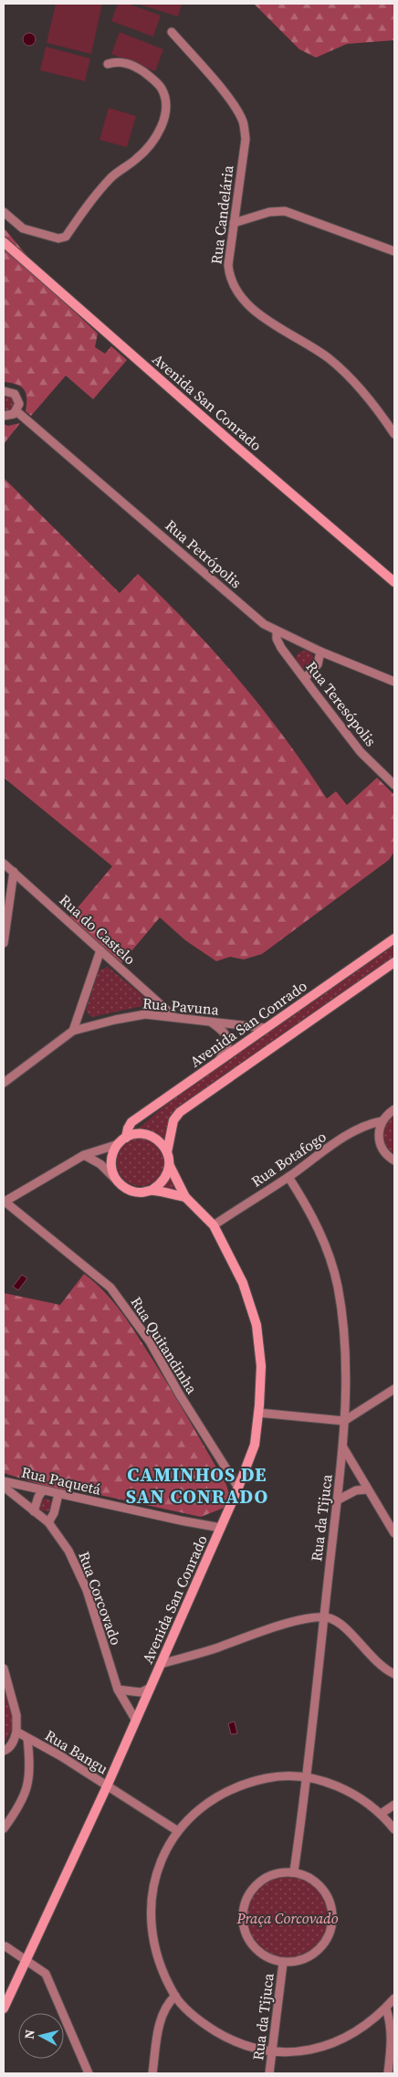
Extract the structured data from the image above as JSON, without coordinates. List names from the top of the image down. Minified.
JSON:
{"streets":{"street":["Rua Candelária","Avenida San Conrado","Rua Petrópolis","Rua Teresópolis","Rua do Castelo","Rua Pavuna","Rua Botafogo","Rua Quitandinha","Rua Paquetá","Rua da Tijuca","Rua Corcovado","Rua Bangu"]},"crossings":[["Avenida San Conrado","Rua Pavuna"],["Avenida San Conrado","Rua Botafogo"],["Avenida San Conrado","Rua Quitandinha"],["Avenida San Conrado","Rua Paquetá"],["Avenida San Conrado","Rua Corcovado"],["Avenida San Conrado","Rua Bangu"],["Rua Petrópolis","Rua Teresópolis"],["Rua do Castelo","Rua Pavuna"],["Rua Botafogo","Rua da Tijuca"],["Rua Paquetá","Rua Corcovado"]],"districts":["CAMINHOS DE SAN CONRADO"],"parks":["Praça Corcovado"],"north":"left"}
